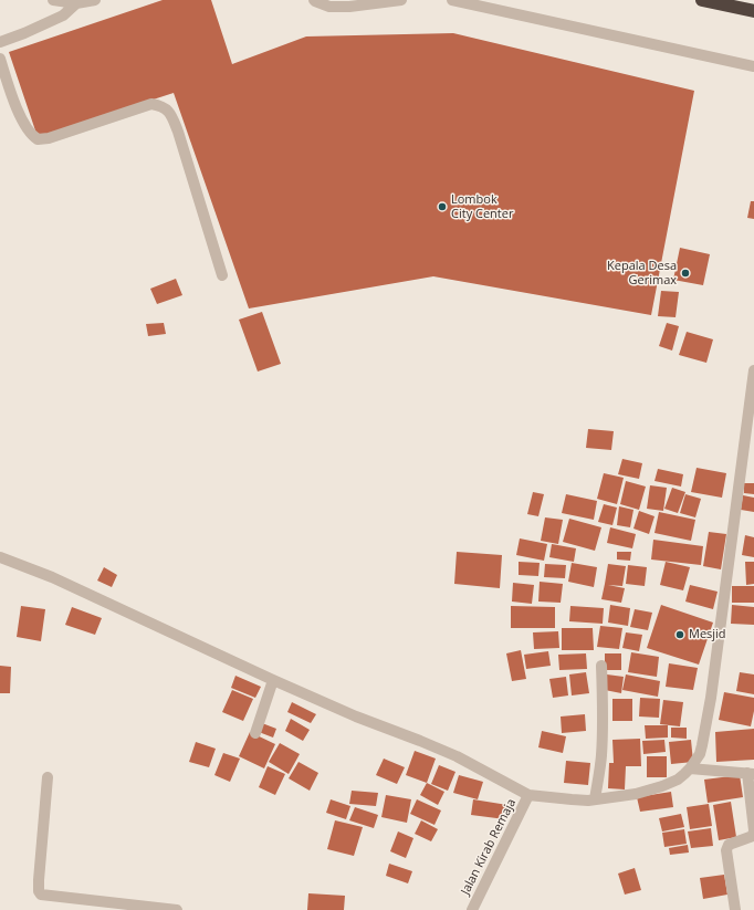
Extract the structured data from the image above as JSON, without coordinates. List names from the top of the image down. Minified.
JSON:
{"streets":{"street":["Jalan Kirab Remaja"]},"places":["Lombok City Center","Kepala Desa Gerimax","Mesjid"]}
